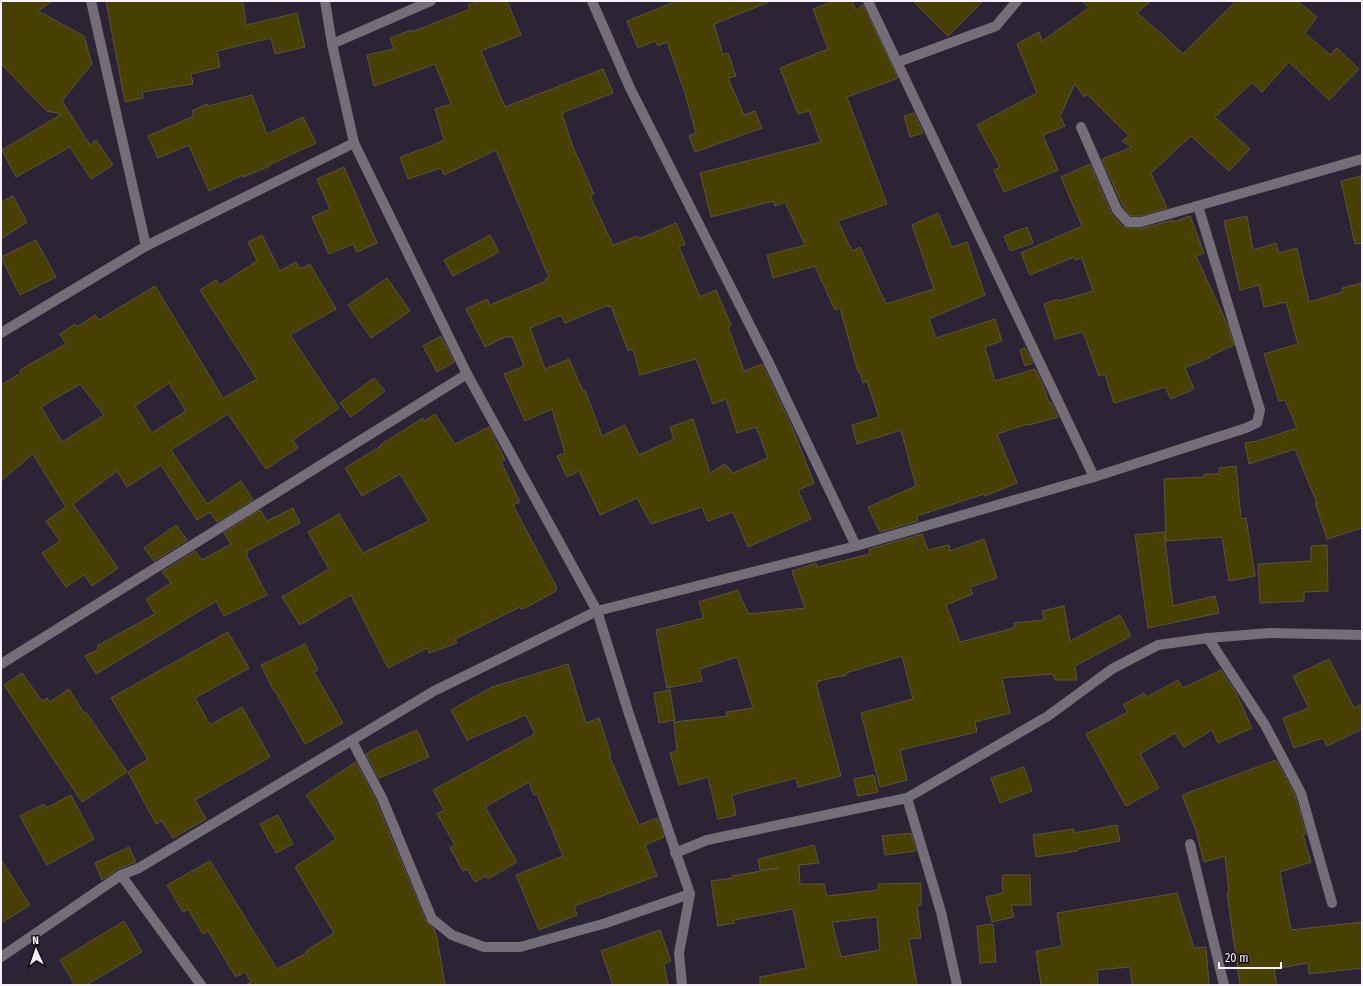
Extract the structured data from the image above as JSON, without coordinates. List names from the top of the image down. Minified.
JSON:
{"scale_bar":"20 m","north":"top"}
